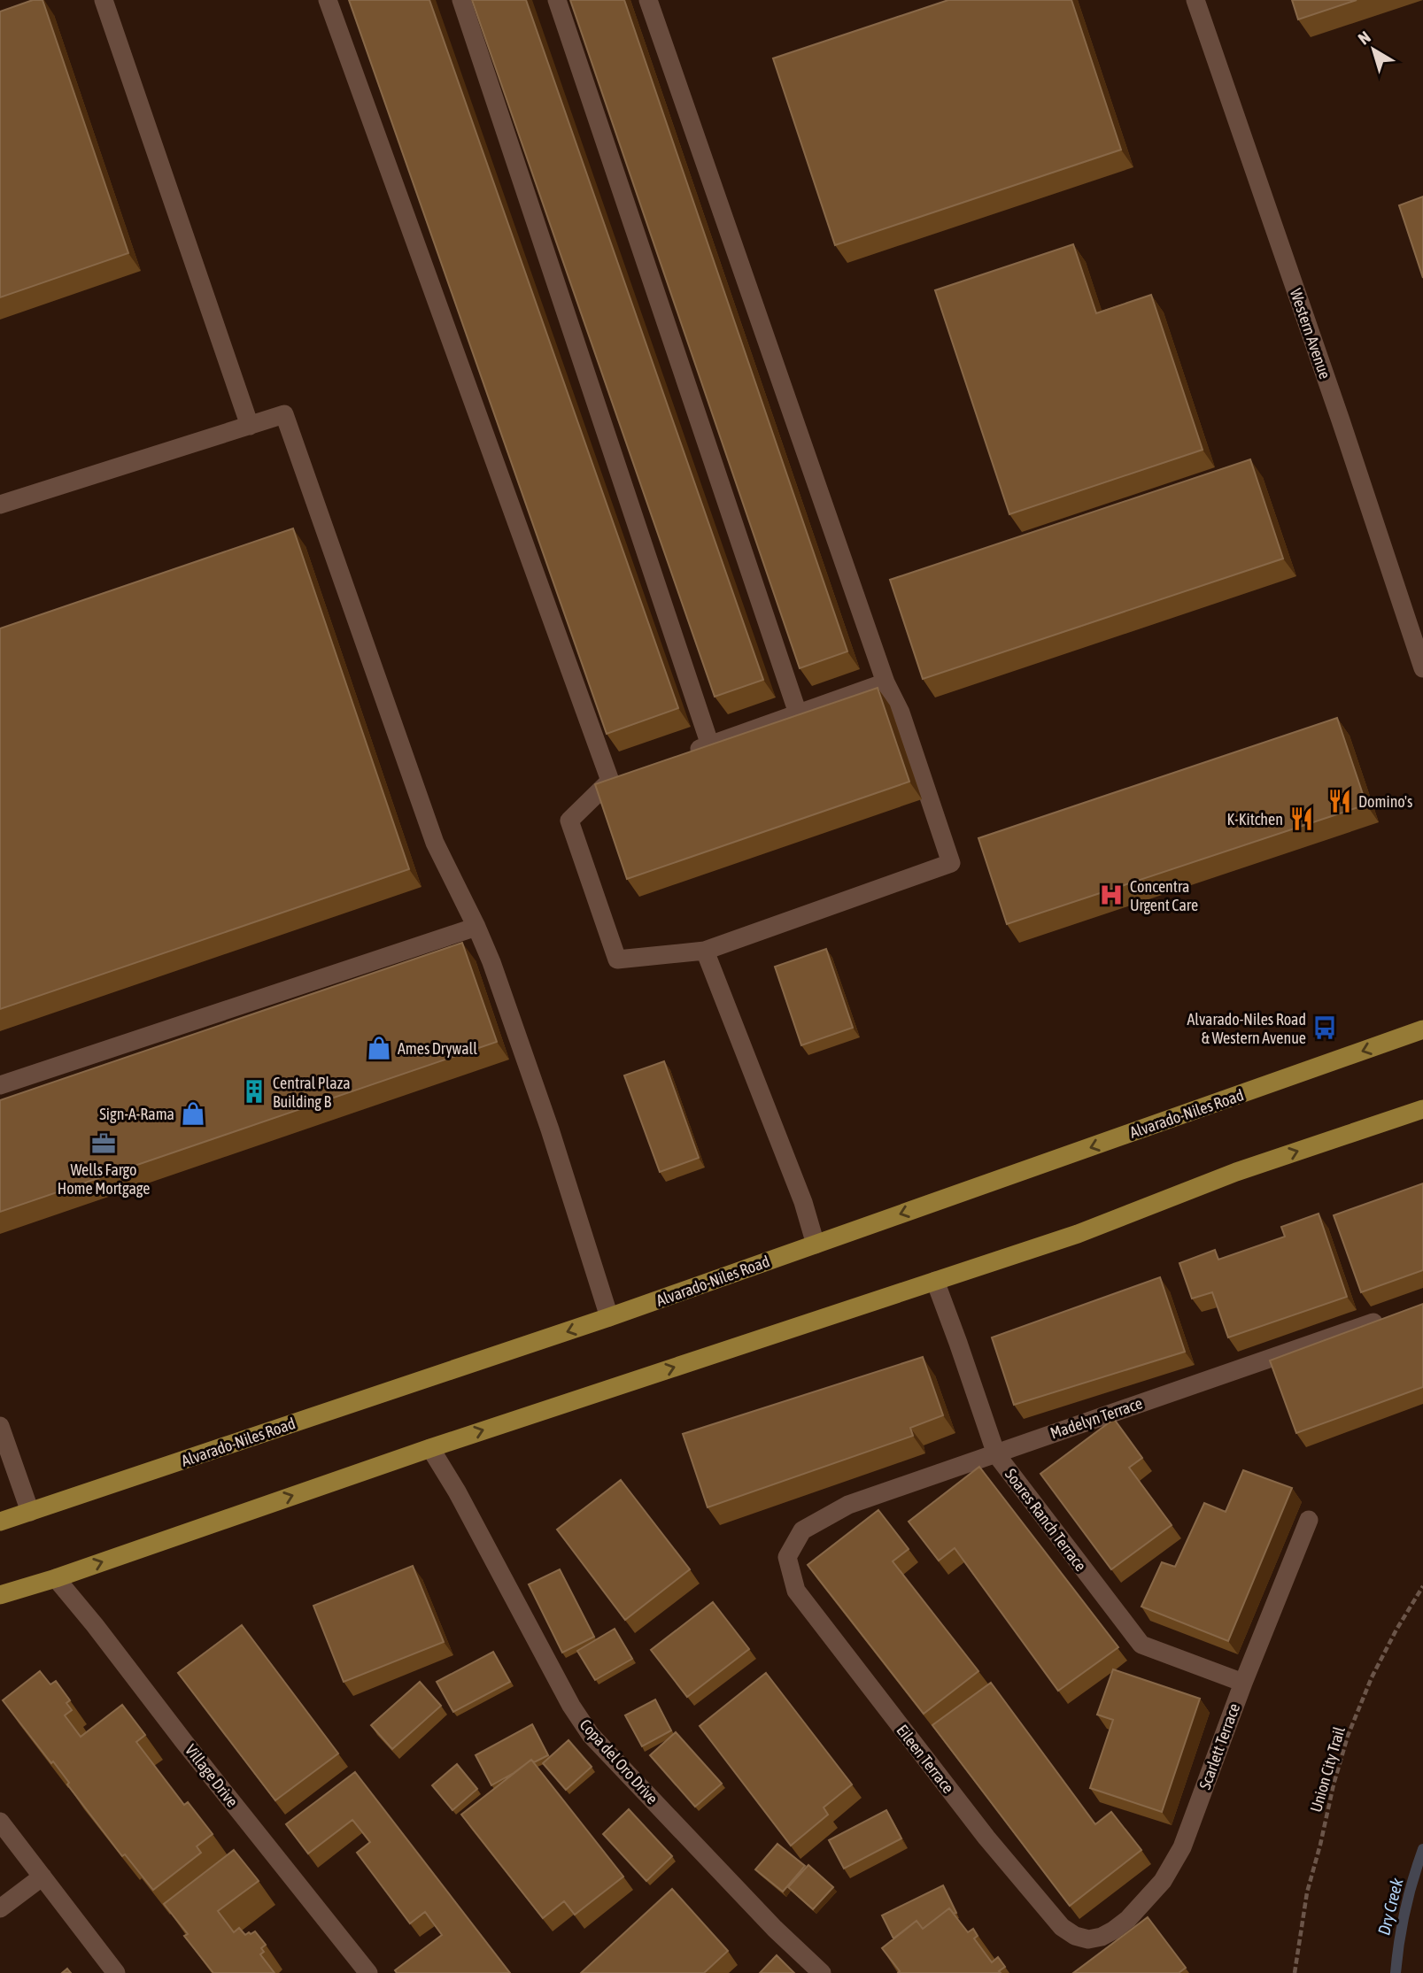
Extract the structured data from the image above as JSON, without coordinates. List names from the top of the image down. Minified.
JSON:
{"streets":{"main road":["Alvarado-Niles Road"],"street":["Western Avenue","Madelyn Terrace","Soares Ranch Terrace","Scarlett Terrace","Eileen Terrace","Copa del Oro Drive","Village Drive"],"path":["Union City Trail"]},"crossings":[["Madelyn Terrace","Soares Ranch Terrace"],["Madelyn Terrace","Eileen Terrace"],["Soares Ranch Terrace","Scarlett Terrace"],["Scarlett Terrace","Eileen Terrace"]],"water":["Dry Creek"],"places":{"restaurant":["Domino's","K-Kitchen"],"hospital":["Concentra Urgent Care"],"bus stop":["Alvarado-Niles Road & Western Avenue"],"shop":["Ames Drywall","Sign-A-Rama"],"building":["Central Plaza Building B"],"office":["Wells Fargo Home Mortgage"]},"north":"top left"}
